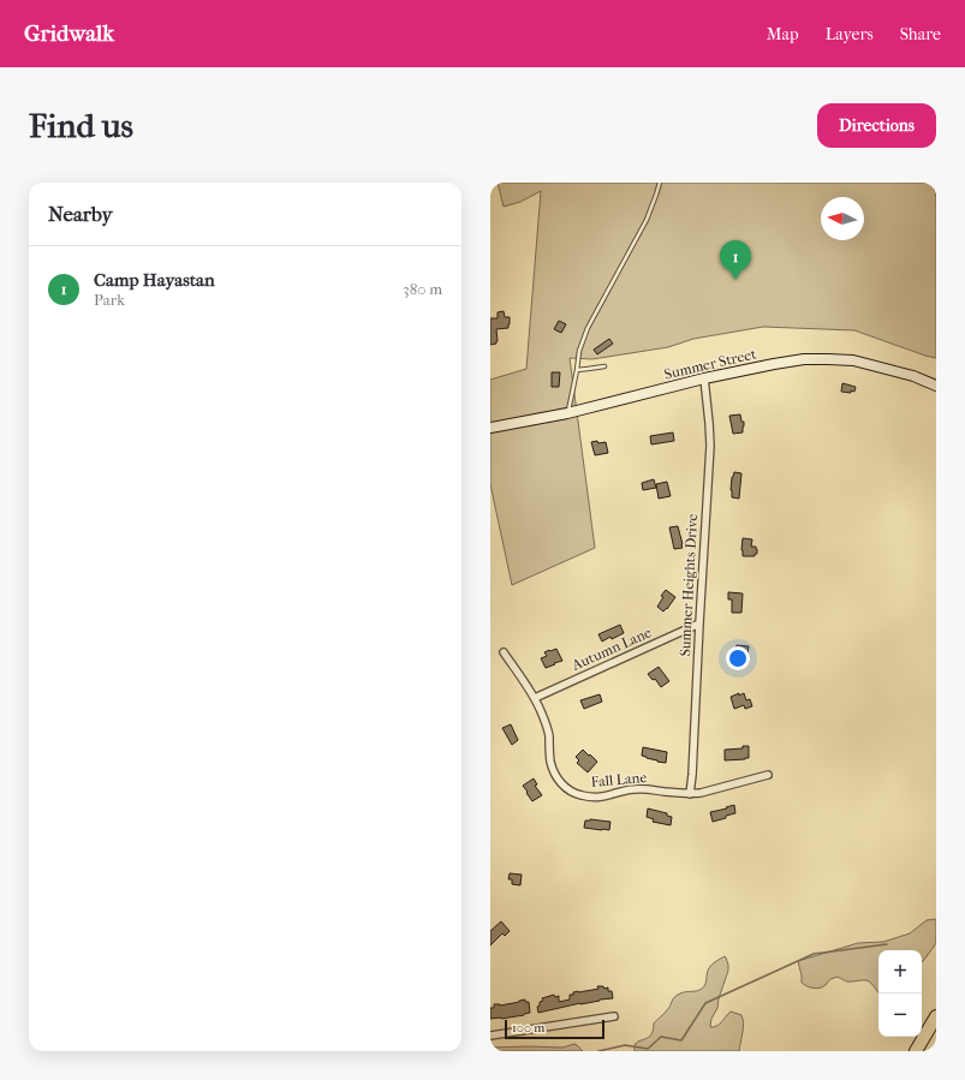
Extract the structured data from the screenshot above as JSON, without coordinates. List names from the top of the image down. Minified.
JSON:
{"streets":{"main road":["Summer Street"],"street":["Summer Heights Drive","Autumn Lane","Fall Lane"]},"crossings":[["Summer Street","Summer Heights Drive"],["Summer Heights Drive","Autumn Lane"],["Summer Heights Drive","Fall Lane"],["Autumn Lane","Fall Lane"]],"scale_bar":"100 m","north":"left","page":{"header":"Gridwalk","nav":["Map","Layers","Share"],"buttons":"Directions","title":"Find us","heading":"Nearby","pins":"1","list":[{"mark":"1","name":"Camp Hayastan","note":"Park","value":"380 m"}],"map_buttons":["+","−"],"scale":"100 m"}}
